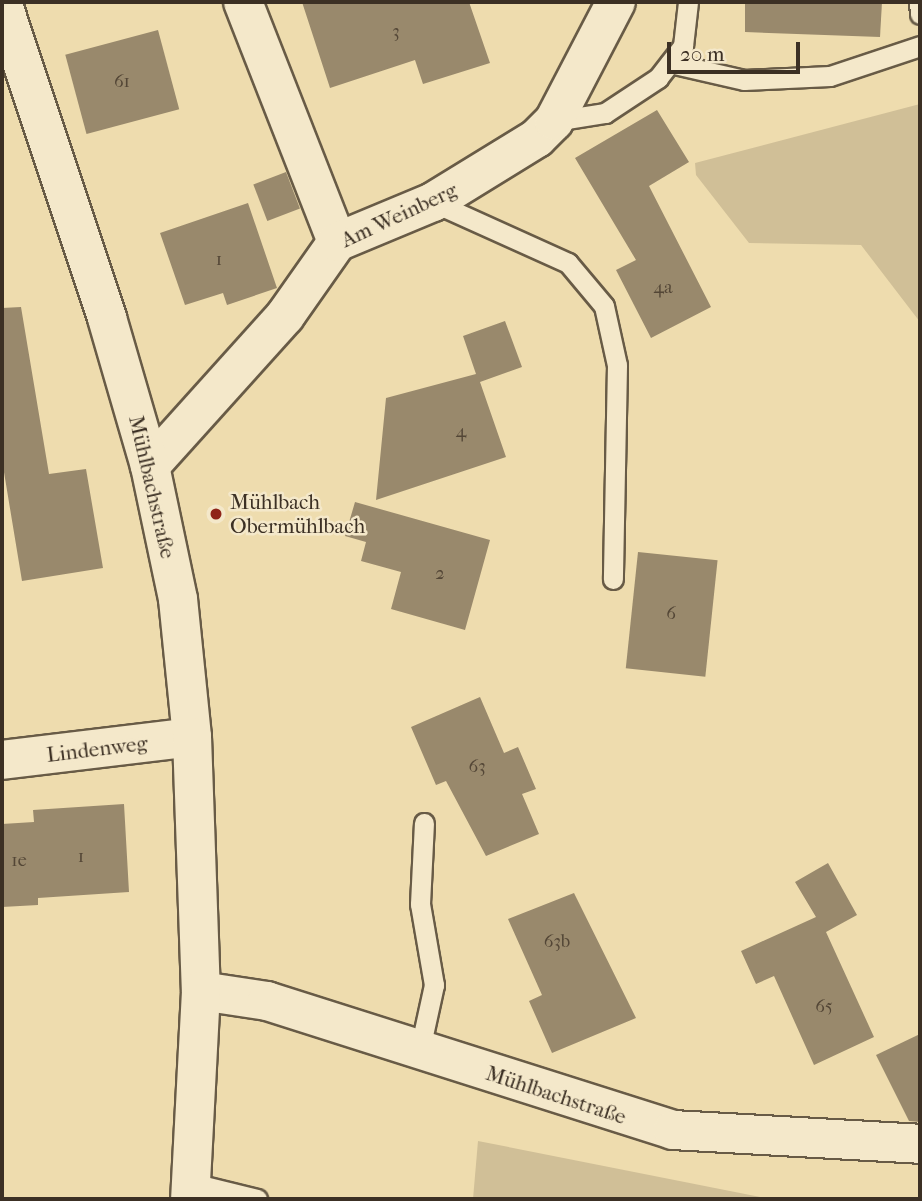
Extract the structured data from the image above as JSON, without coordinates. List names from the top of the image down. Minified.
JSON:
{"streets":{"street":["Am Weinberg","Mühlbachstraße","Lindenweg"]},"crossings":[["Am Weinberg","Mühlbachstraße"],["Mühlbachstraße","Lindenweg"]],"places":["Mühlbach Obermühlbach"],"house_numbers":["3","61","1","4a","4","2","6","63","1","1e","63b","65"],"scale_bar":"20 m"}
